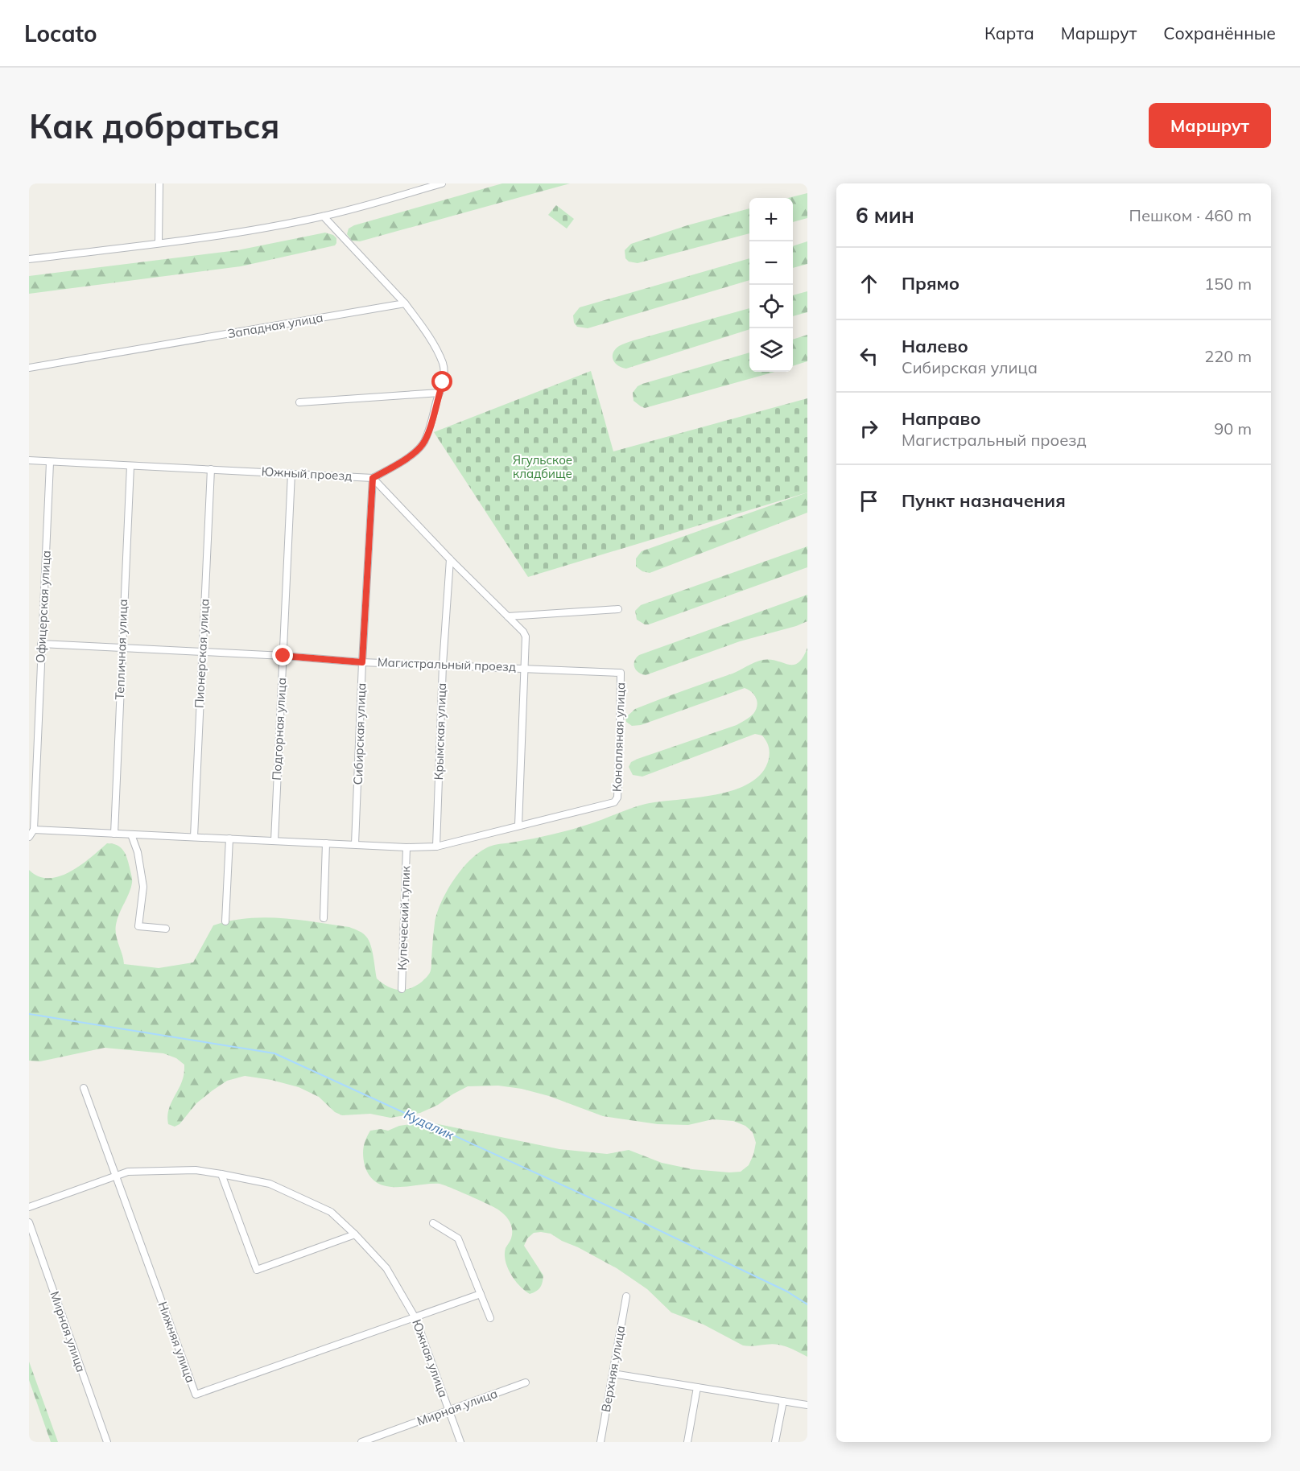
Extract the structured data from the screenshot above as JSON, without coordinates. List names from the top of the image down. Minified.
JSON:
{"streets":{"street":["Западная улица","Южный проезд","Офицерская улица","Тепличная улица","Пионерская улица","Магистральный проезд","Подгорная улица","Крымская улица","Сибирская улица","Конопляная улица","Купеческий тупик","Мирная улица","Нижняя улица","Южная улица","Верхняя улица"]},"crossings":[["Южный проезд","Офицерская улица"],["Южный проезд","Тепличная улица"],["Южный проезд","Пионерская улица"],["Южный проезд","Подгорная улица"],["Южный проезд","Сибирская улица"],["Офицерская улица","Магистральный проезд"],["Тепличная улица","Магистральный проезд"],["Пионерская улица","Магистральный проезд"],["Магистральный проезд","Подгорная улица"],["Магистральный проезд","Крымская улица"],["Магистральный проезд","Сибирская улица"],["Магистральный проезд","Конопляная улица"],["Мирная улица","Южная улица"],["Нижняя улица","Южная улица"]],"water":["Кудалик"],"parks":["Ягульское кладбище"],"page":{"header":"Locato","nav":["Карта","Маршрут","Сохранённые"],"buttons":"Маршрут","title":"Как добраться","heading":["6 мин","Пешком · 460 m"],"map_buttons":["+","−"],"list":[["Прямо","150 m"],["Налево","Сибирская улица","220 m"],["Направо","Магистральный проезд","90 m"],"Пункт назначения"]}}
